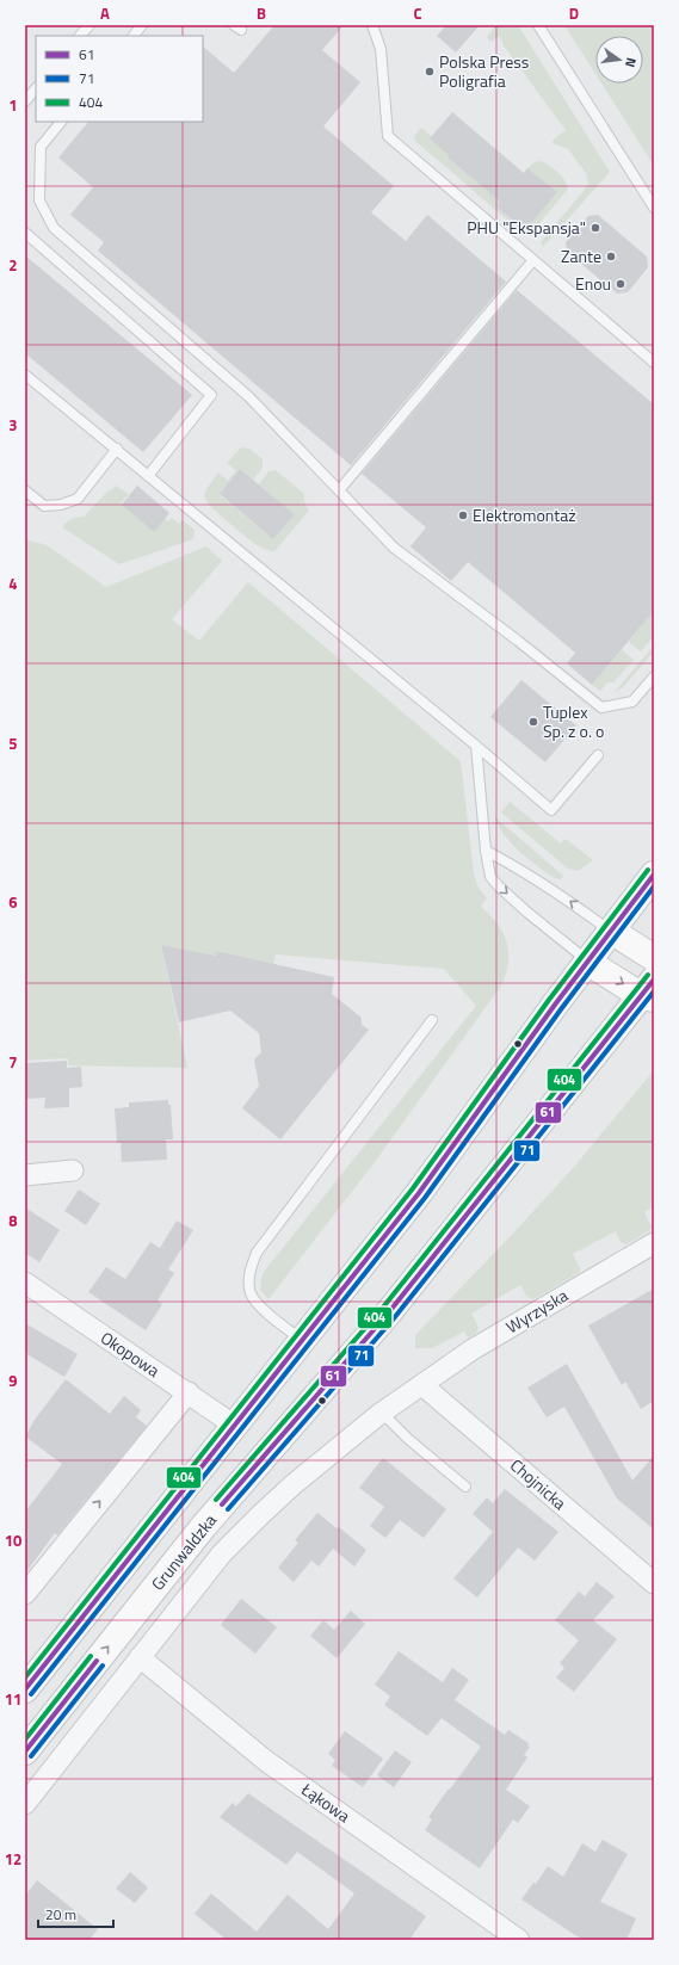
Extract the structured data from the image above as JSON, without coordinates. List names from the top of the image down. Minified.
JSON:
{"streets":{"main road":["Grunwaldzka"],"street":["Wyrzyska","Okopowa","Chojnicka","Łąkowa"]},"crossings":[["Wyrzyska","Chojnicka"],["Wyrzyska","Łąkowa"]],"places":["Polska Press Poligrafia","PHU \"Ekspansja\"","Zante","Enou","Elektromontaż","Tuplex Sp. z o. o"],"lines":["transit line 404","transit line 61","transit line 71"],"legend":["61","71","404"],"scale_bar":"20 m","north":"right","grid":{"columns":["A","B","C","D"],"rows":["1","2","3","4","5","6","7","8","9","10","11","12"]}}
